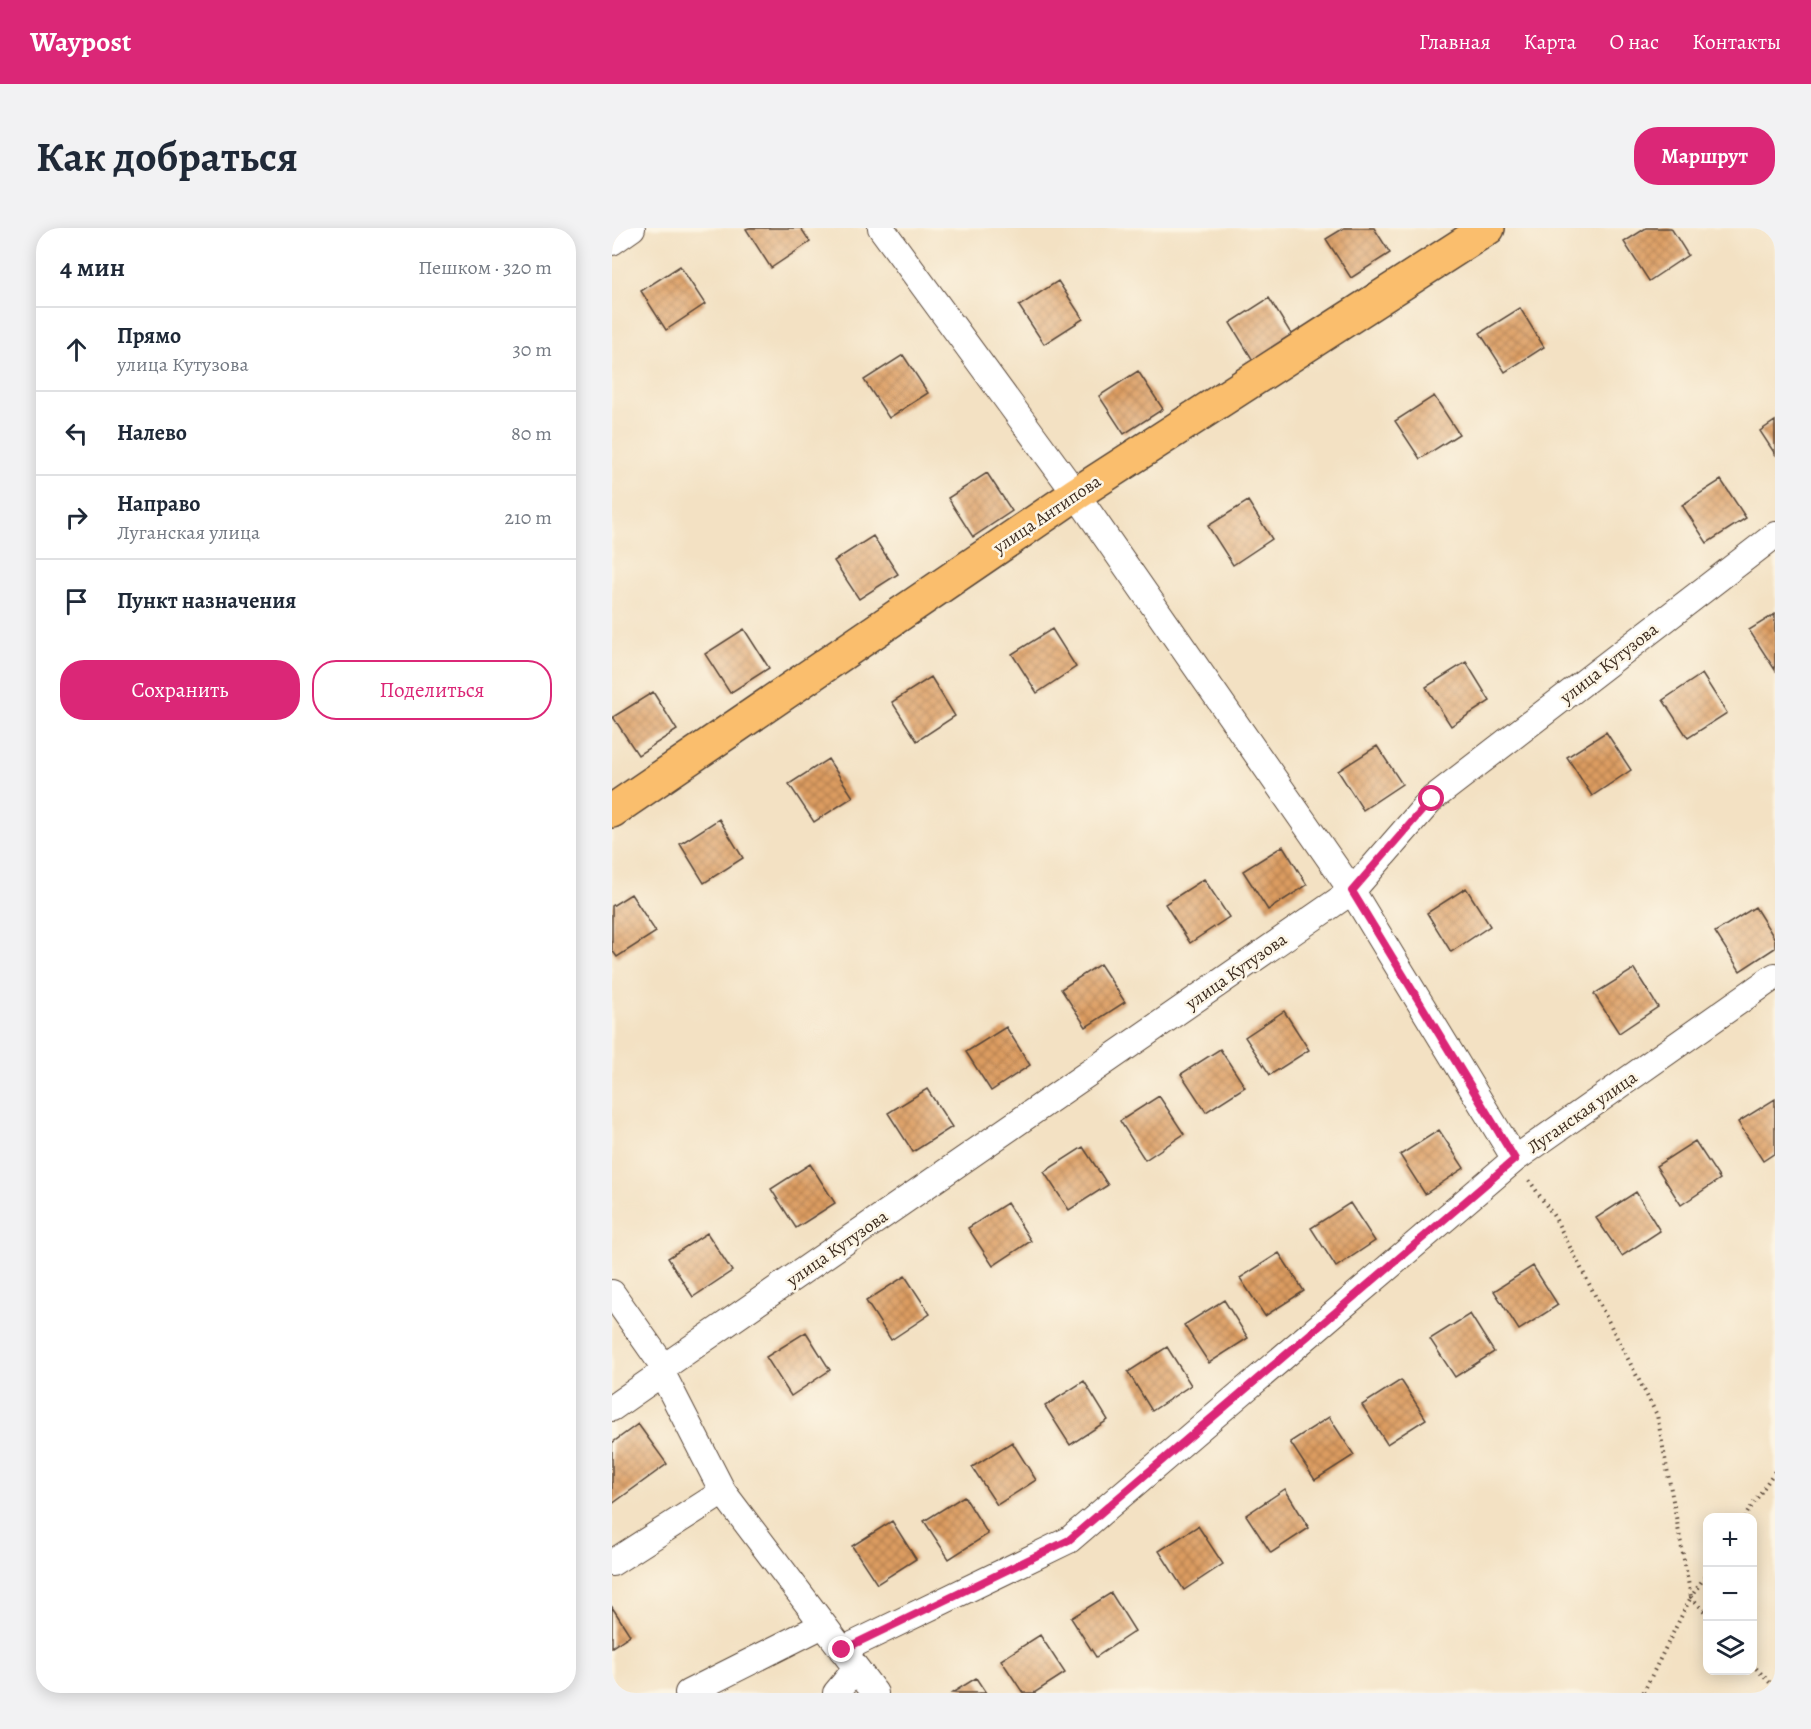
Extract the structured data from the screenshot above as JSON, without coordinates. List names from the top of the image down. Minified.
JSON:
{"streets":{"main road":["улица Антипова"],"street":["улица Кутузова","Луганская улица"]},"page":{"header":"Waypost","nav":["Главная","Карта","О нас","Контакты"],"buttons":["Маршрут",["Сохранить","Поделиться"]],"title":"Как добраться","heading":["4 мин","Пешком · 320 m"],"list":[["Прямо","улица Кутузова","30 m"],["Налево","80 m"],["Направо","Луганская улица","210 m"],"Пункт назначения"],"map_buttons":["+","−"]}}
